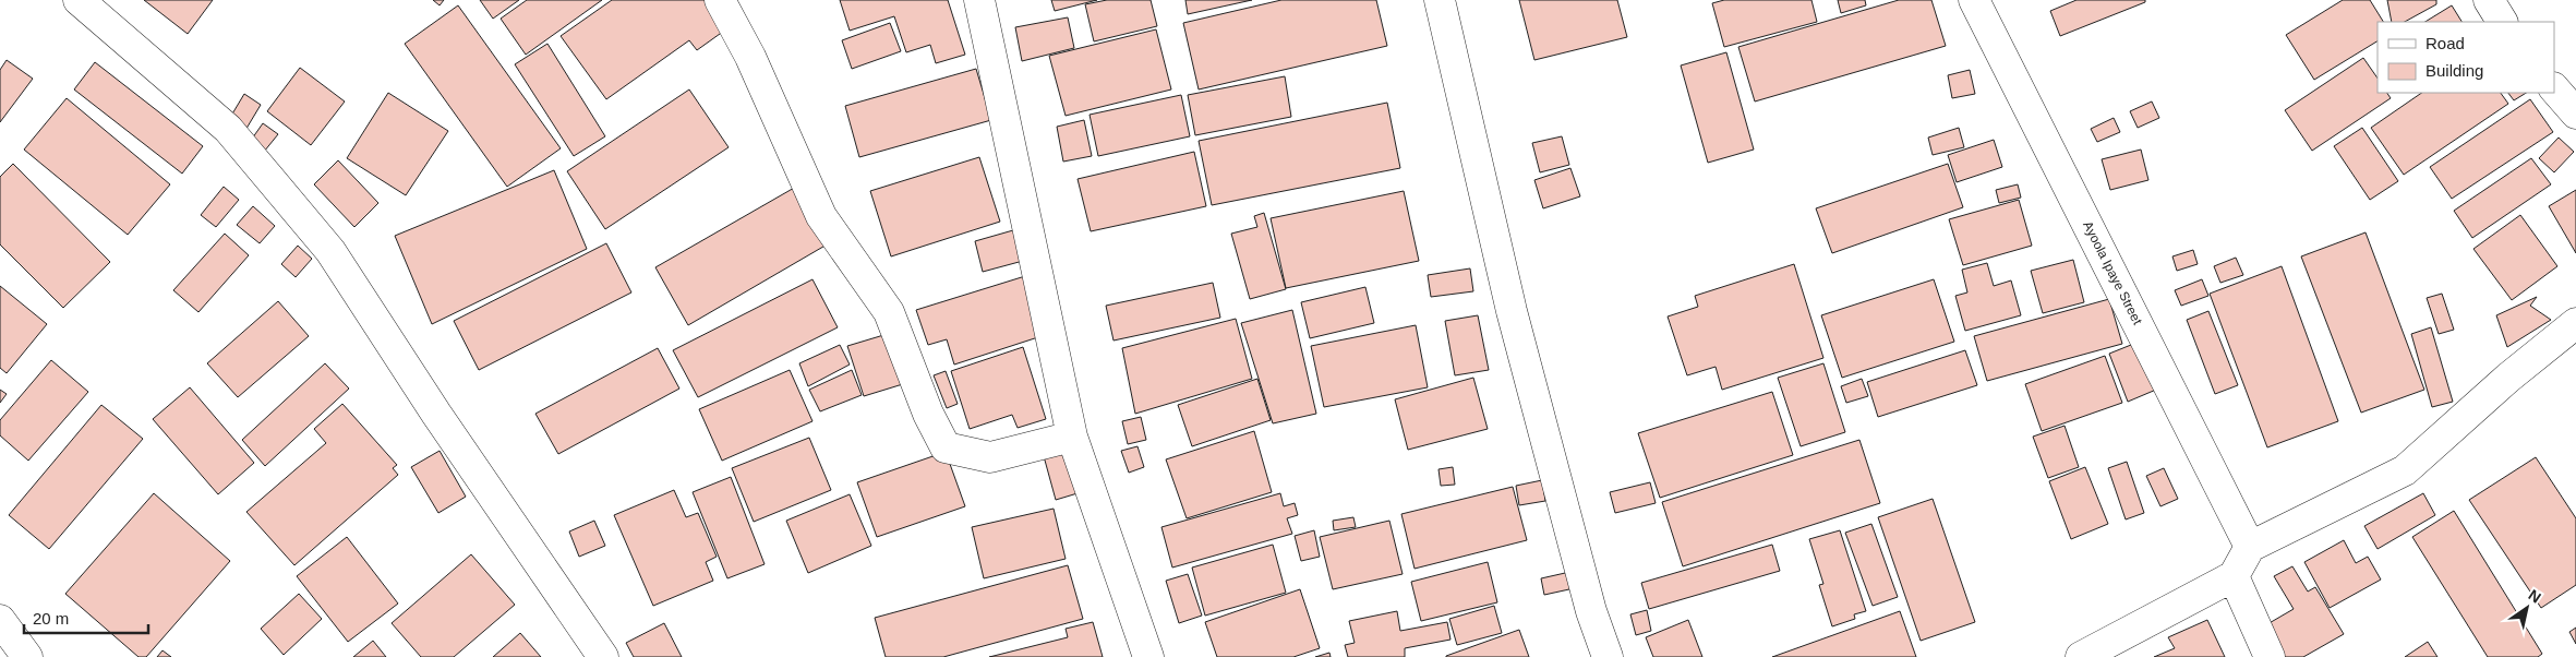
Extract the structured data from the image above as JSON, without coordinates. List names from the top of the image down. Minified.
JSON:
{"streets":{"street":["Ayoola Ipaye Street"]},"legend":["Road","Building"],"scale_bar":"20 m","north":"top right"}
